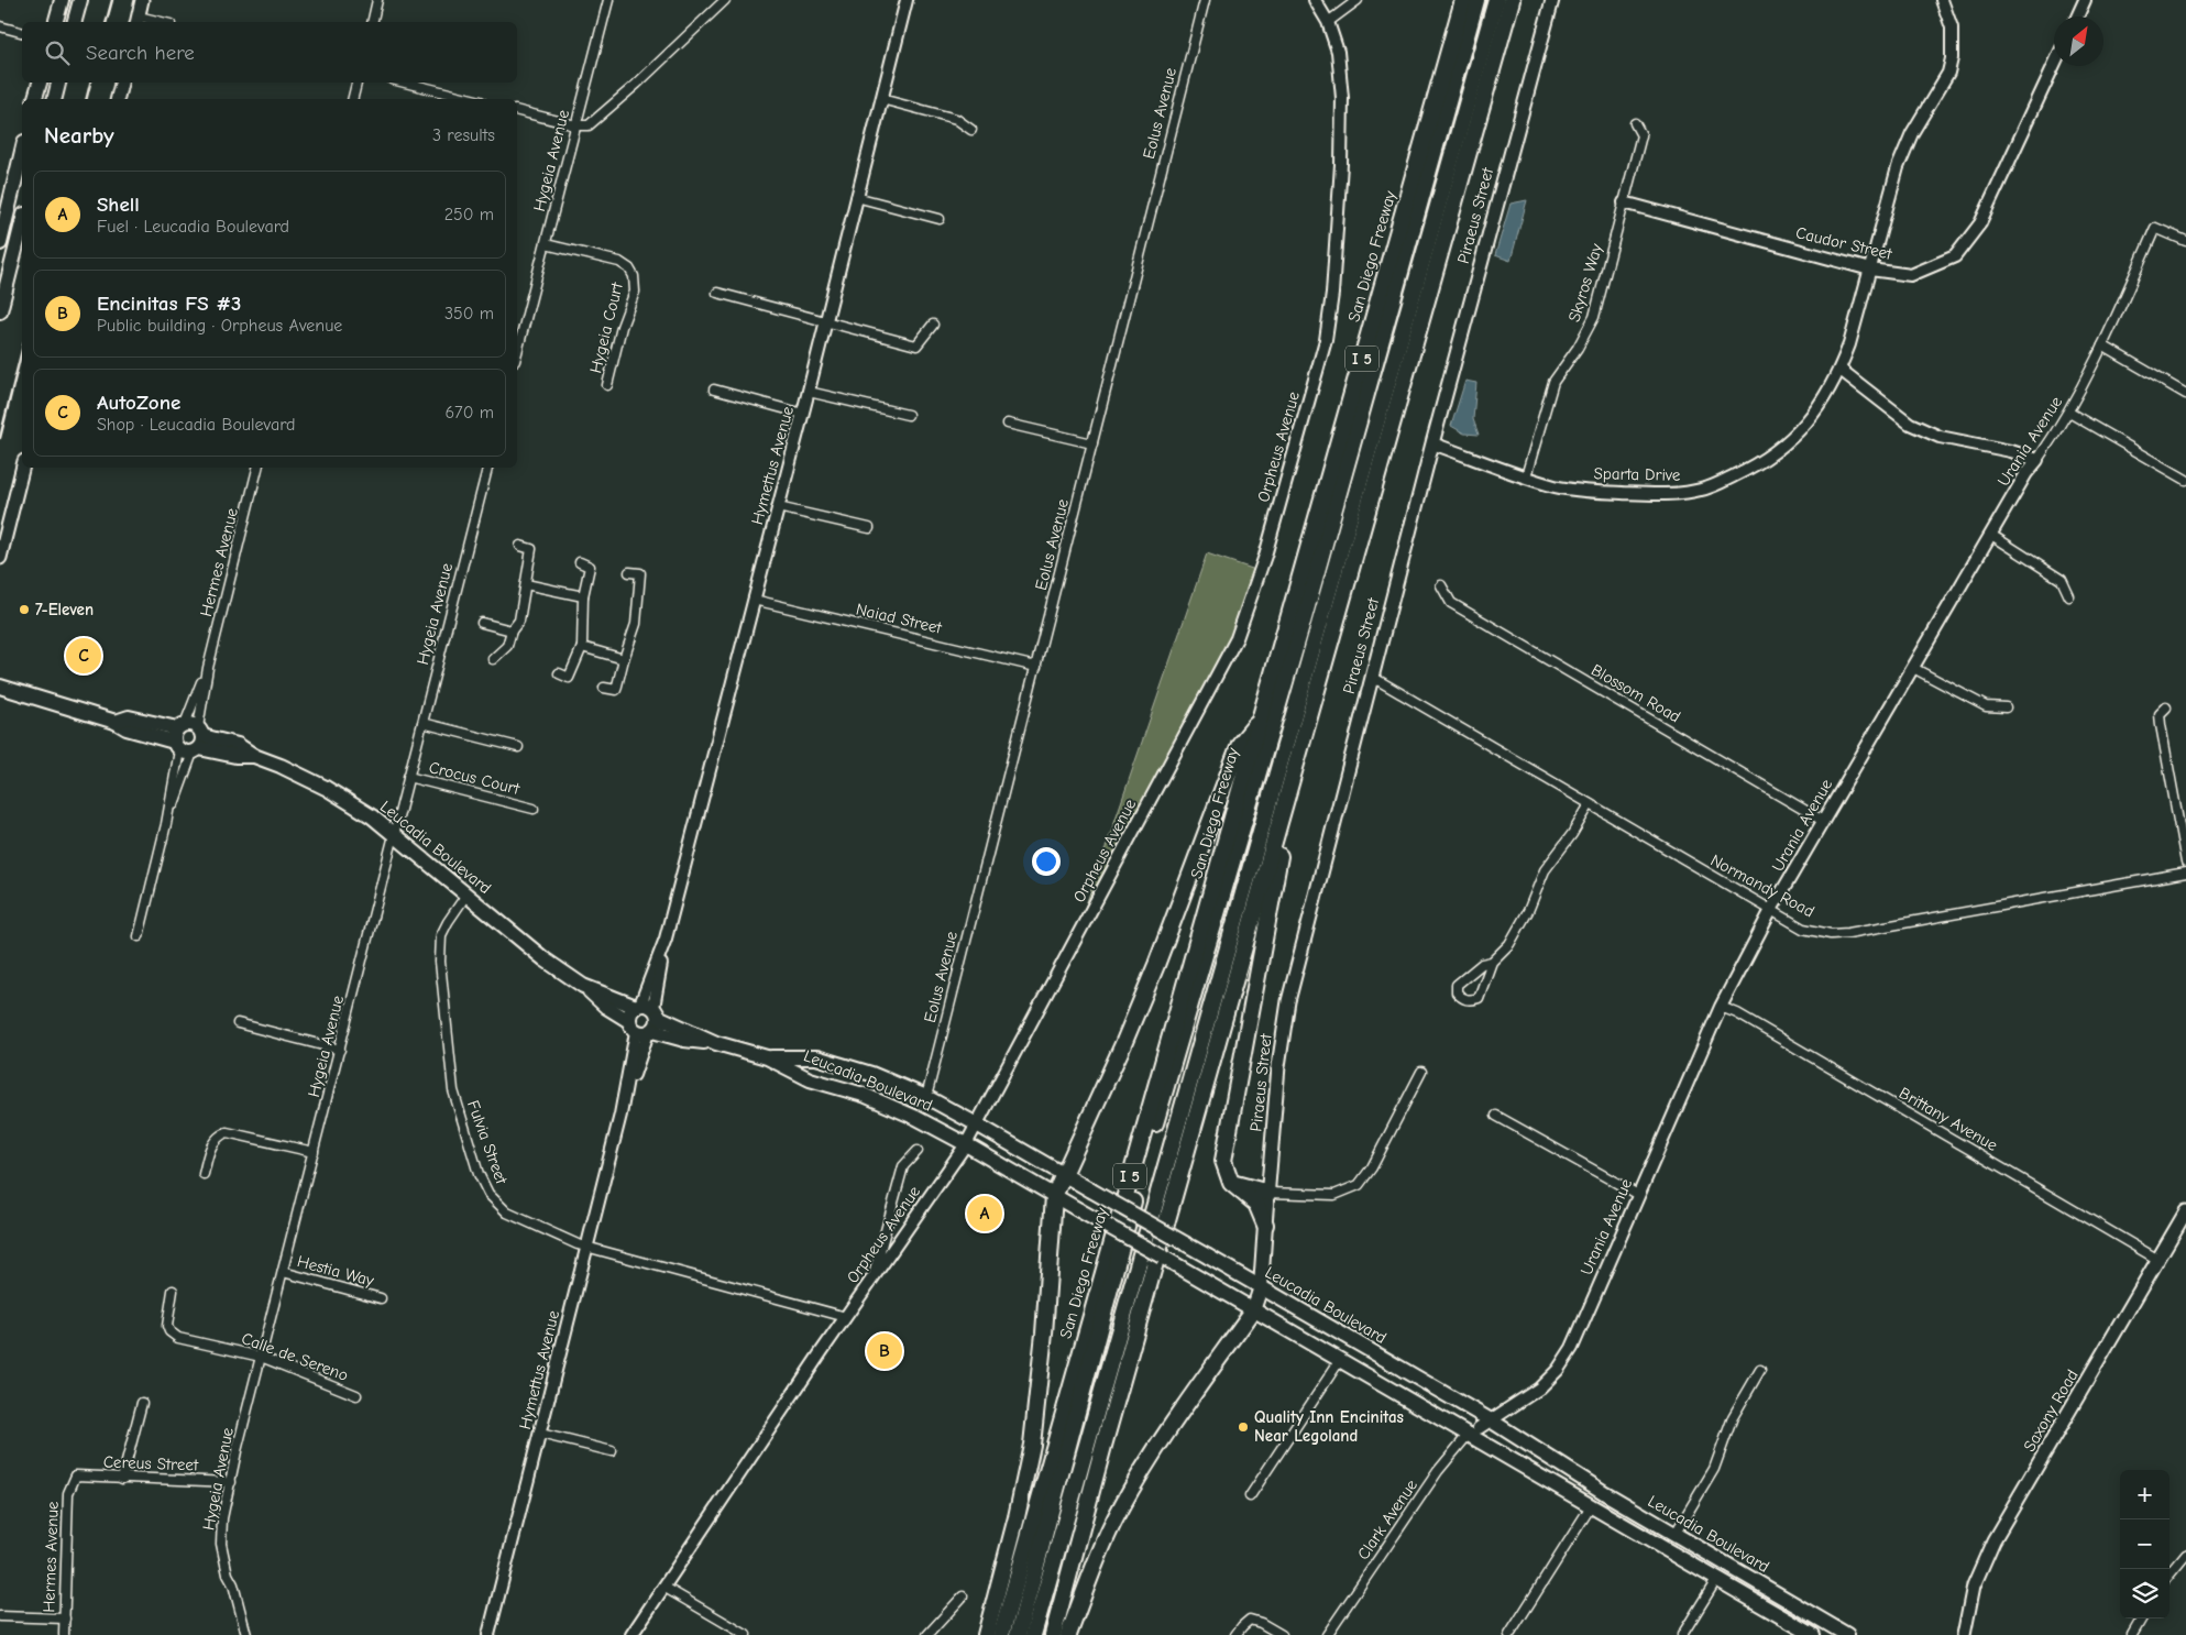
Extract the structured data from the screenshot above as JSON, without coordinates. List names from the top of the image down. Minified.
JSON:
{"streets":{"highway":["San Diego Freeway","I 5"],"main road":["Piraeus Street","Leucadia Boulevard","Saxony Road"],"street":["Eolus Avenue","Hygeia Avenue","Caudor Street","Skyros Way","Hygeia Court","Urania Avenue","Orpheus Avenue","Hymettus Avenue","Sparta Drive","Hermes Avenue","Naiad Street","Blossom Road","Crocus Court","Normandy Road","Brittany Avenue","Fulvia Street","Hestia Way","Calle de Sereno","Cereus Street","Clark Avenue"]},"crossings":[["Eolus Avenue","Naiad Street"],["Eolus Avenue","Leucadia Boulevard"],["Hygeia Avenue","Hygeia Court"],["Hygeia Avenue","Crocus Court"],["Hygeia Avenue","Leucadia Boulevard"],["Hygeia Avenue","Hestia Way"],["Hygeia Avenue","Calle de Sereno"],["Hygeia Avenue","Cereus Street"],["Piraeus Street","Sparta Drive"],["Piraeus Street","Leucadia Boulevard"],["Piraeus Street","Normandy Road"],["Caudor Street","Skyros Way"],["Caudor Street","Sparta Drive"],["Skyros Way","Sparta Drive"],["Urania Avenue","Blossom Road"],["Urania Avenue","Leucadia Boulevard"],["Urania Avenue","Normandy Road"],["Urania Avenue","Brittany Avenue"],["Urania Avenue","Clark Avenue"],["Orpheus Avenue","Leucadia Boulevard"],["Orpheus Avenue","Fulvia Street"],["Hymettus Avenue","Naiad Street"],["Hymettus Avenue","Leucadia Boulevard"],["Hymettus Avenue","Fulvia Street"],["Hermes Avenue","Leucadia Boulevard"],["Hermes Avenue","Cereus Street"],["Leucadia Boulevard","Fulvia Street"],["Leucadia Boulevard","Clark Avenue"],["Brittany Avenue","Saxony Road"]],"places":["7-Eleven","Quality Inn Encinitas Near Legoland"],"north":"top right","page":{"search":"Search here","heading":["Nearby","3 results"],"list":[{"mark":"A","name":"Shell","note":"Fuel · Leucadia Boulevard","value":"250 m"},{"mark":"B","name":"Encinitas FS #3","note":"Public building · Orpheus Avenue","value":"350 m"},{"mark":"C","name":"AutoZone","note":"Shop · Leucadia Boulevard","value":"670 m"}],"pins":["C","A","B"],"map_buttons":["+","−"]}}
